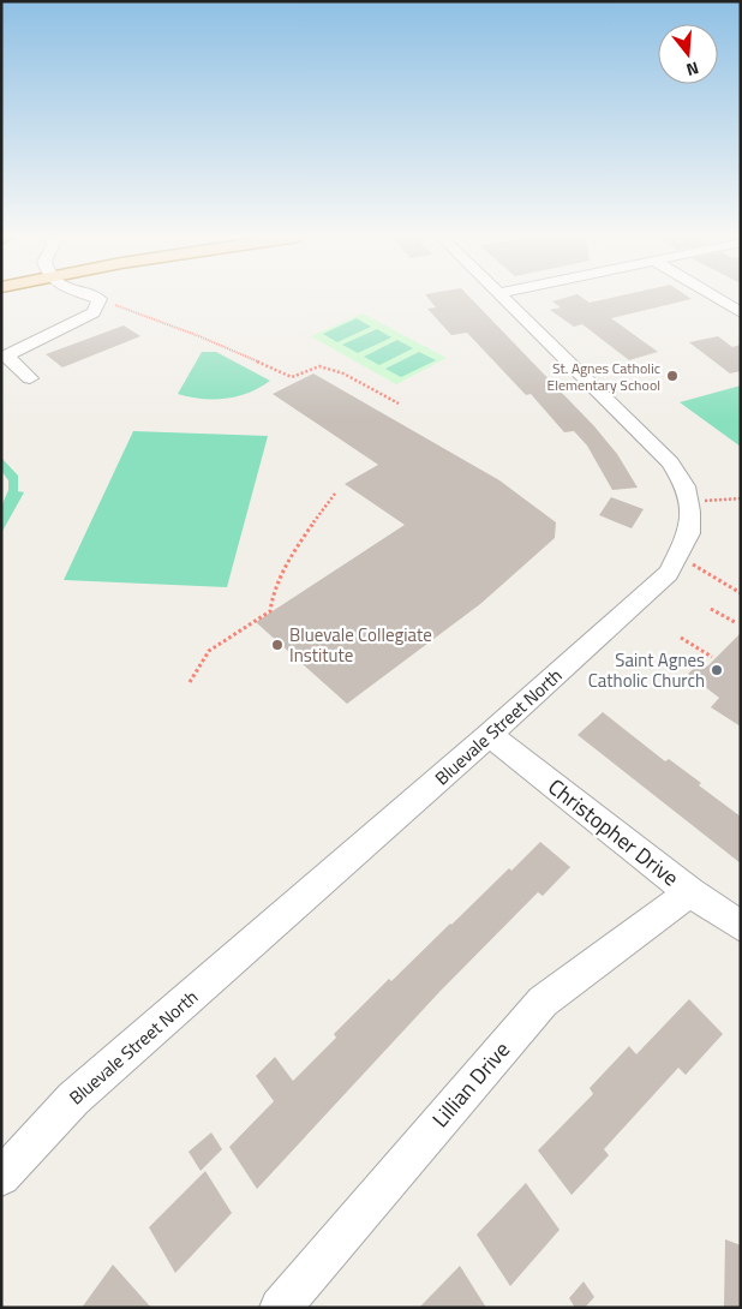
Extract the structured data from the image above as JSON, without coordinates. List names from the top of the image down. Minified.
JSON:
{"streets":{"street":["Bluevale Street North","Christopher Drive","Lillian Drive"]},"crossings":[["Bluevale Street North","Christopher Drive"],["Christopher Drive","Lillian Drive"]],"places":["St. Agnes Catholic Elementary School","Bluevale Collegiate Institute","Saint Agnes Catholic Church"],"north":"bottom"}
